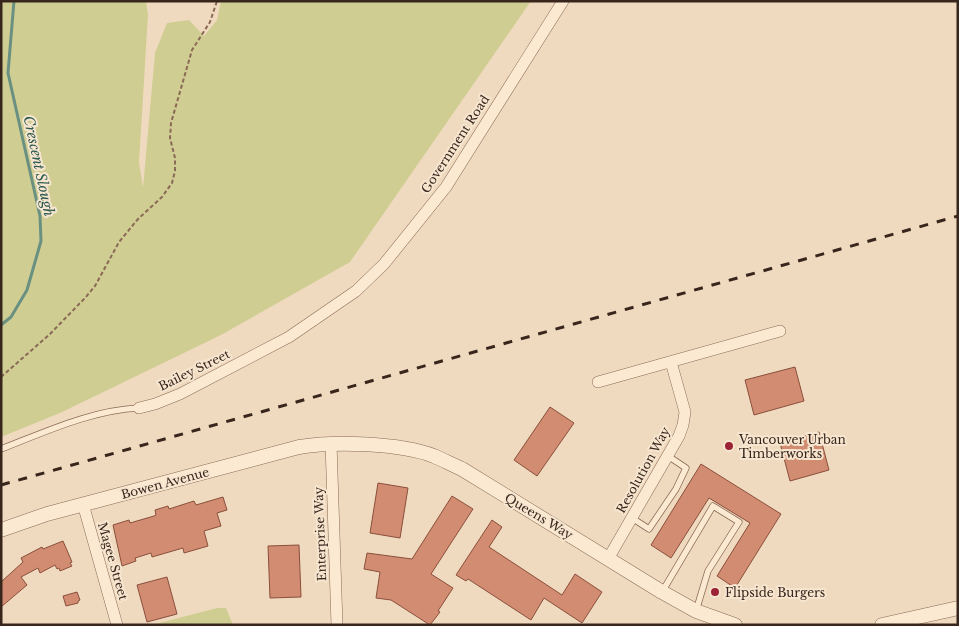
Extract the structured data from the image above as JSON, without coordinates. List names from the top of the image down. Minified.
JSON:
{"streets":{"street":["Government Road","Bailey Street","Resolution Way","Bowen Avenue","Queens Way","Enterprise Way","Magee Street"]},"crossings":[["Government Road","Bailey Street"],["Resolution Way","Queens Way"],["Bowen Avenue","Queens Way"],["Bowen Avenue","Enterprise Way"],["Bowen Avenue","Magee Street"],["Queens Way","Enterprise Way"]],"water":["Crescent Slough"],"places":["Vancouver Urban Timberworks","Flipside Burgers"]}
